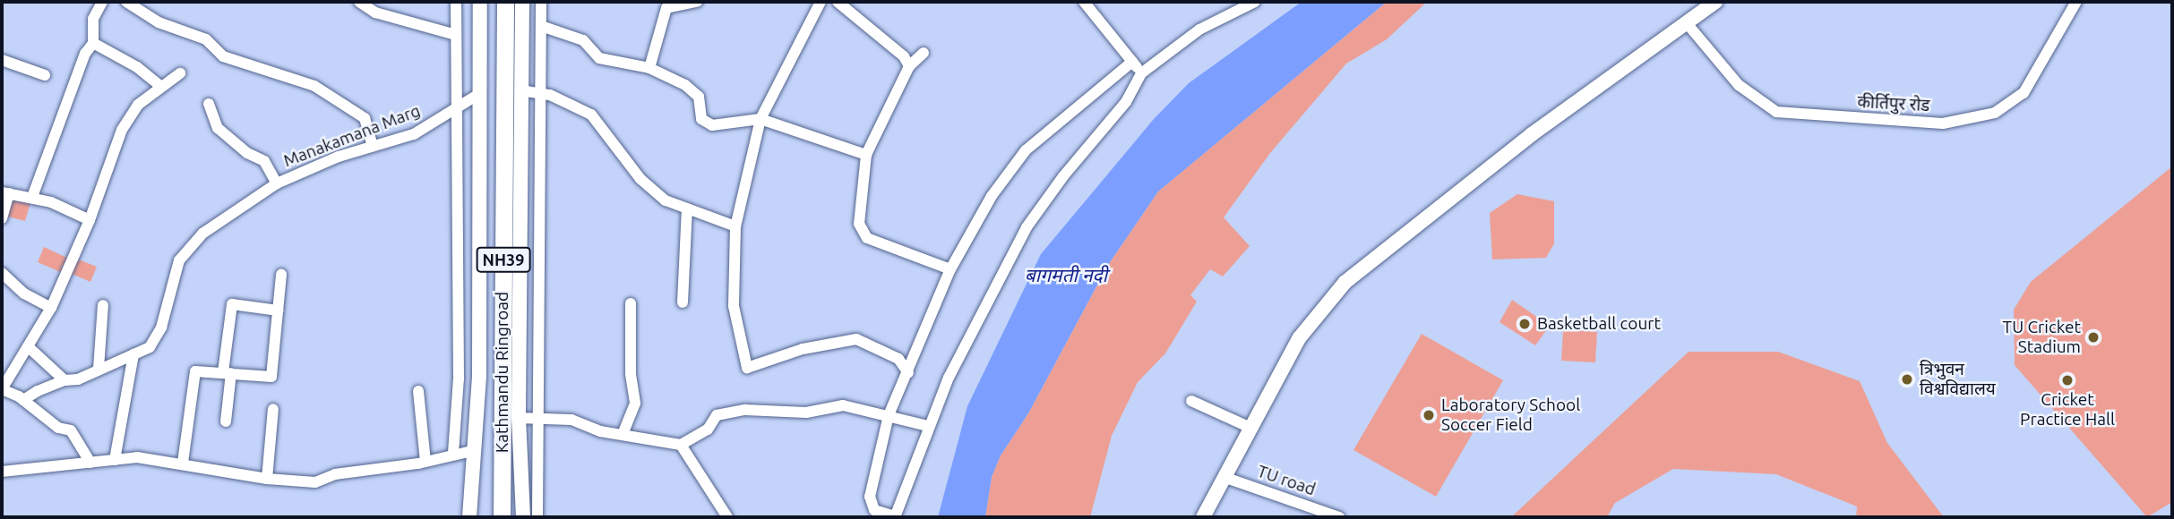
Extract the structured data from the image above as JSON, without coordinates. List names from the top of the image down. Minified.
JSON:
{"streets":{"highway":["NH39","Kathmandu Ringroad"],"street":["कीर्तिपुर रोड","Manakamana Marg","TU road"]},"water":["बागमती नदी"],"places":["Basketball court","TU Cricket Stadium","त्रिभुवन विश्वविद्यालय","Cricket Practice Hall","Laboratory School Soccer Field"]}
